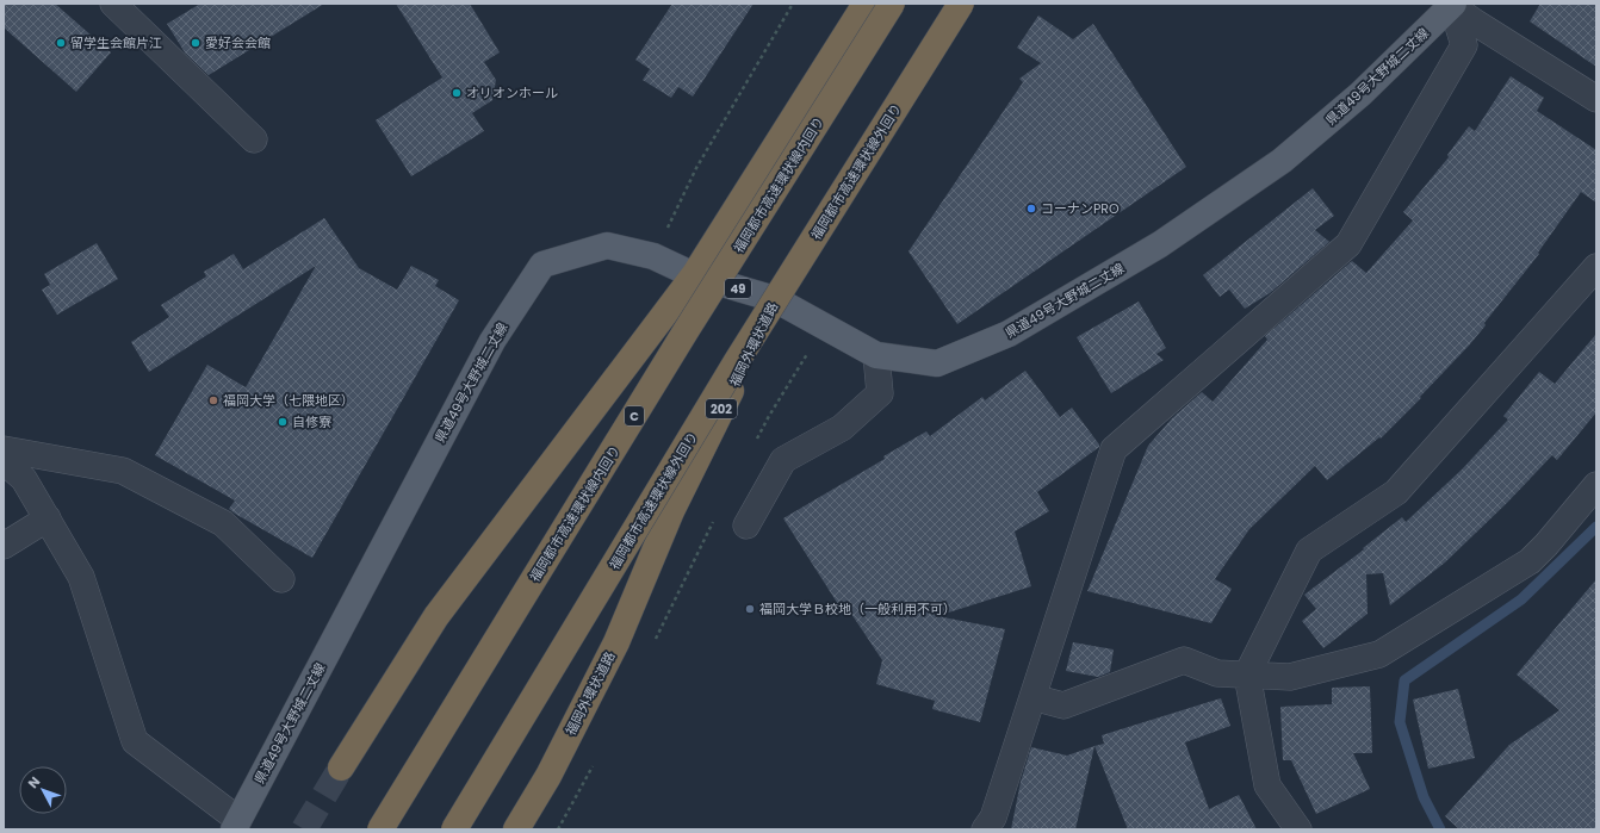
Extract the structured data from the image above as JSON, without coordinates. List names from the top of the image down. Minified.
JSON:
{"streets":{"highway":["福岡都市高速環状線外回り","福岡都市高速環状線内回り","福岡外環状道路","202","C"],"main road":["県道49号大野城二丈線","49"]},"crossings":[["県道49号大野城二丈線","福岡外環状道路"],["福岡都市高速環状線外回り","福岡外環状道路"]],"places":["留学生会館片江","愛好会会館","オリオンホール","コーナンPRO","福岡大学（七隈地区）","自修寮","福岡大学Ｂ校地（一般利用不可）"],"north":"top left"}
